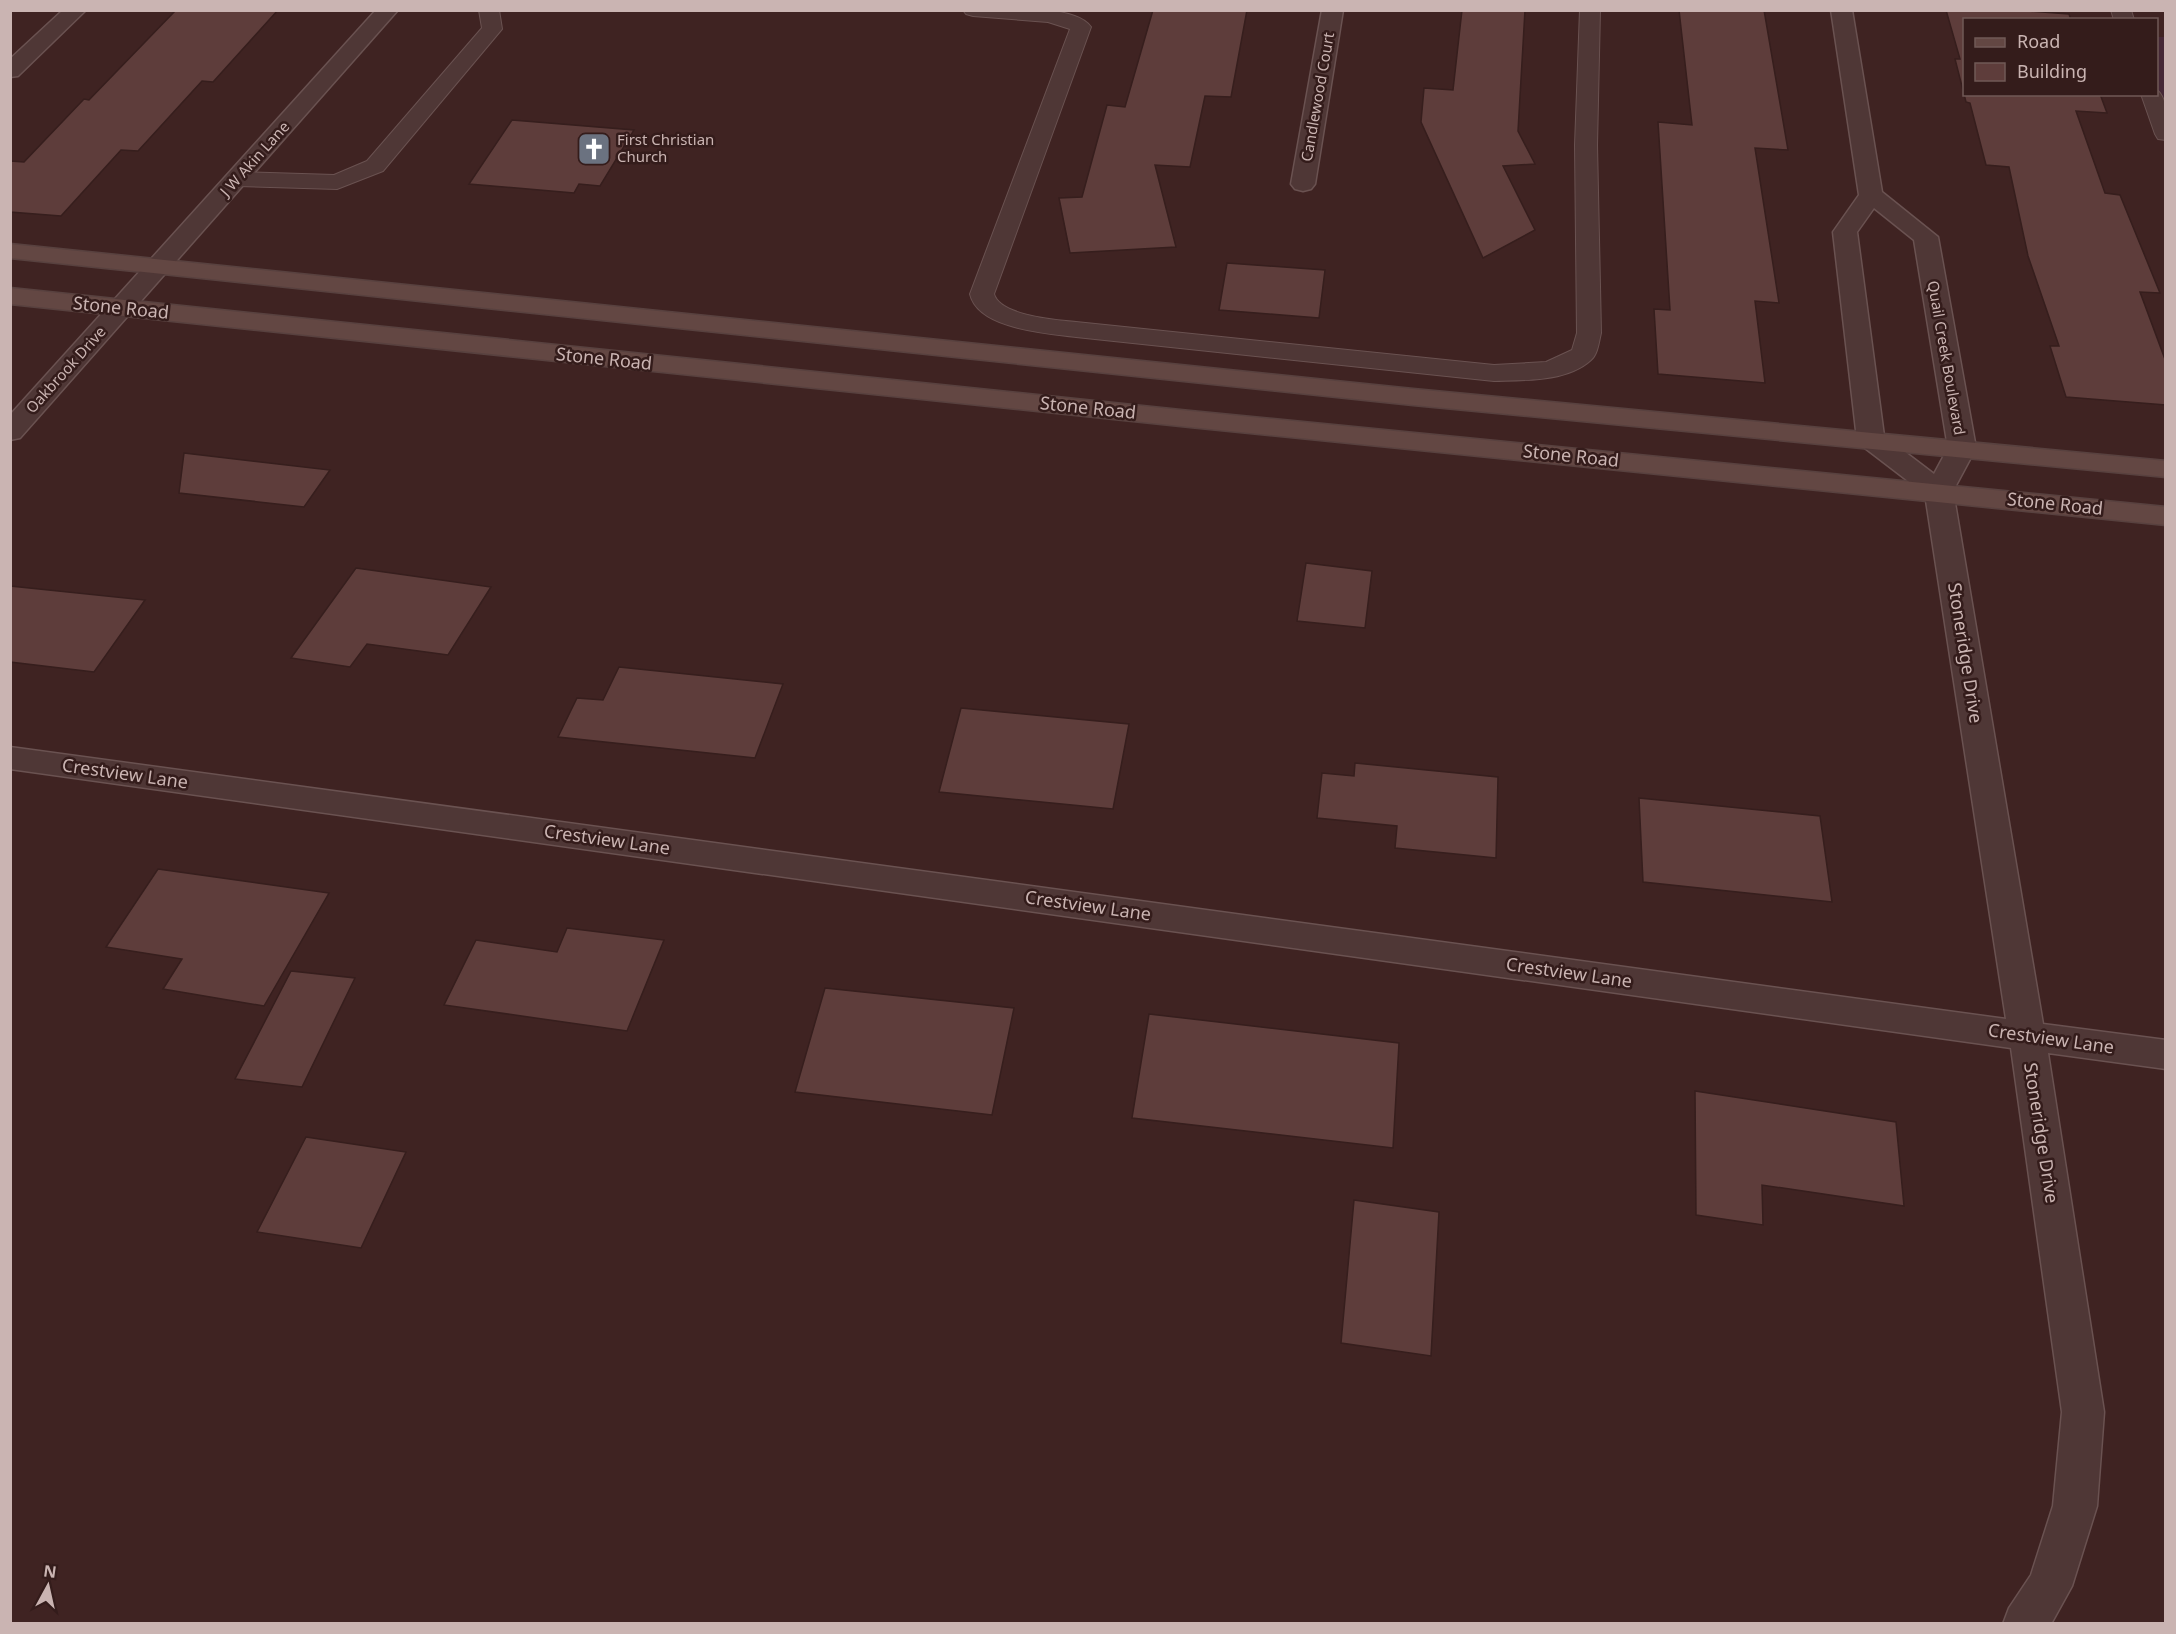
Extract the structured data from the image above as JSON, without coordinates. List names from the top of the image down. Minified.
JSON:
{"streets":{"main road":["Stone Road"],"street":["Candlewood Court","J W Akin Lane","Quail Creek Boulevard","Oakbrook Drive","Stoneridge Drive","Crestview Lane"]},"crossings":[["J W Akin Lane","Stone Road"],["J W Akin Lane","Oakbrook Drive"],["Stone Road","Quail Creek Boulevard"],["Stone Road","Oakbrook Drive"],["Stone Road","Stoneridge Drive"],["Quail Creek Boulevard","Stoneridge Drive"],["Stoneridge Drive","Crestview Lane"]],"places":{"church":["First Christian Church"]},"legend":["Road","Building"],"north":"top"}
